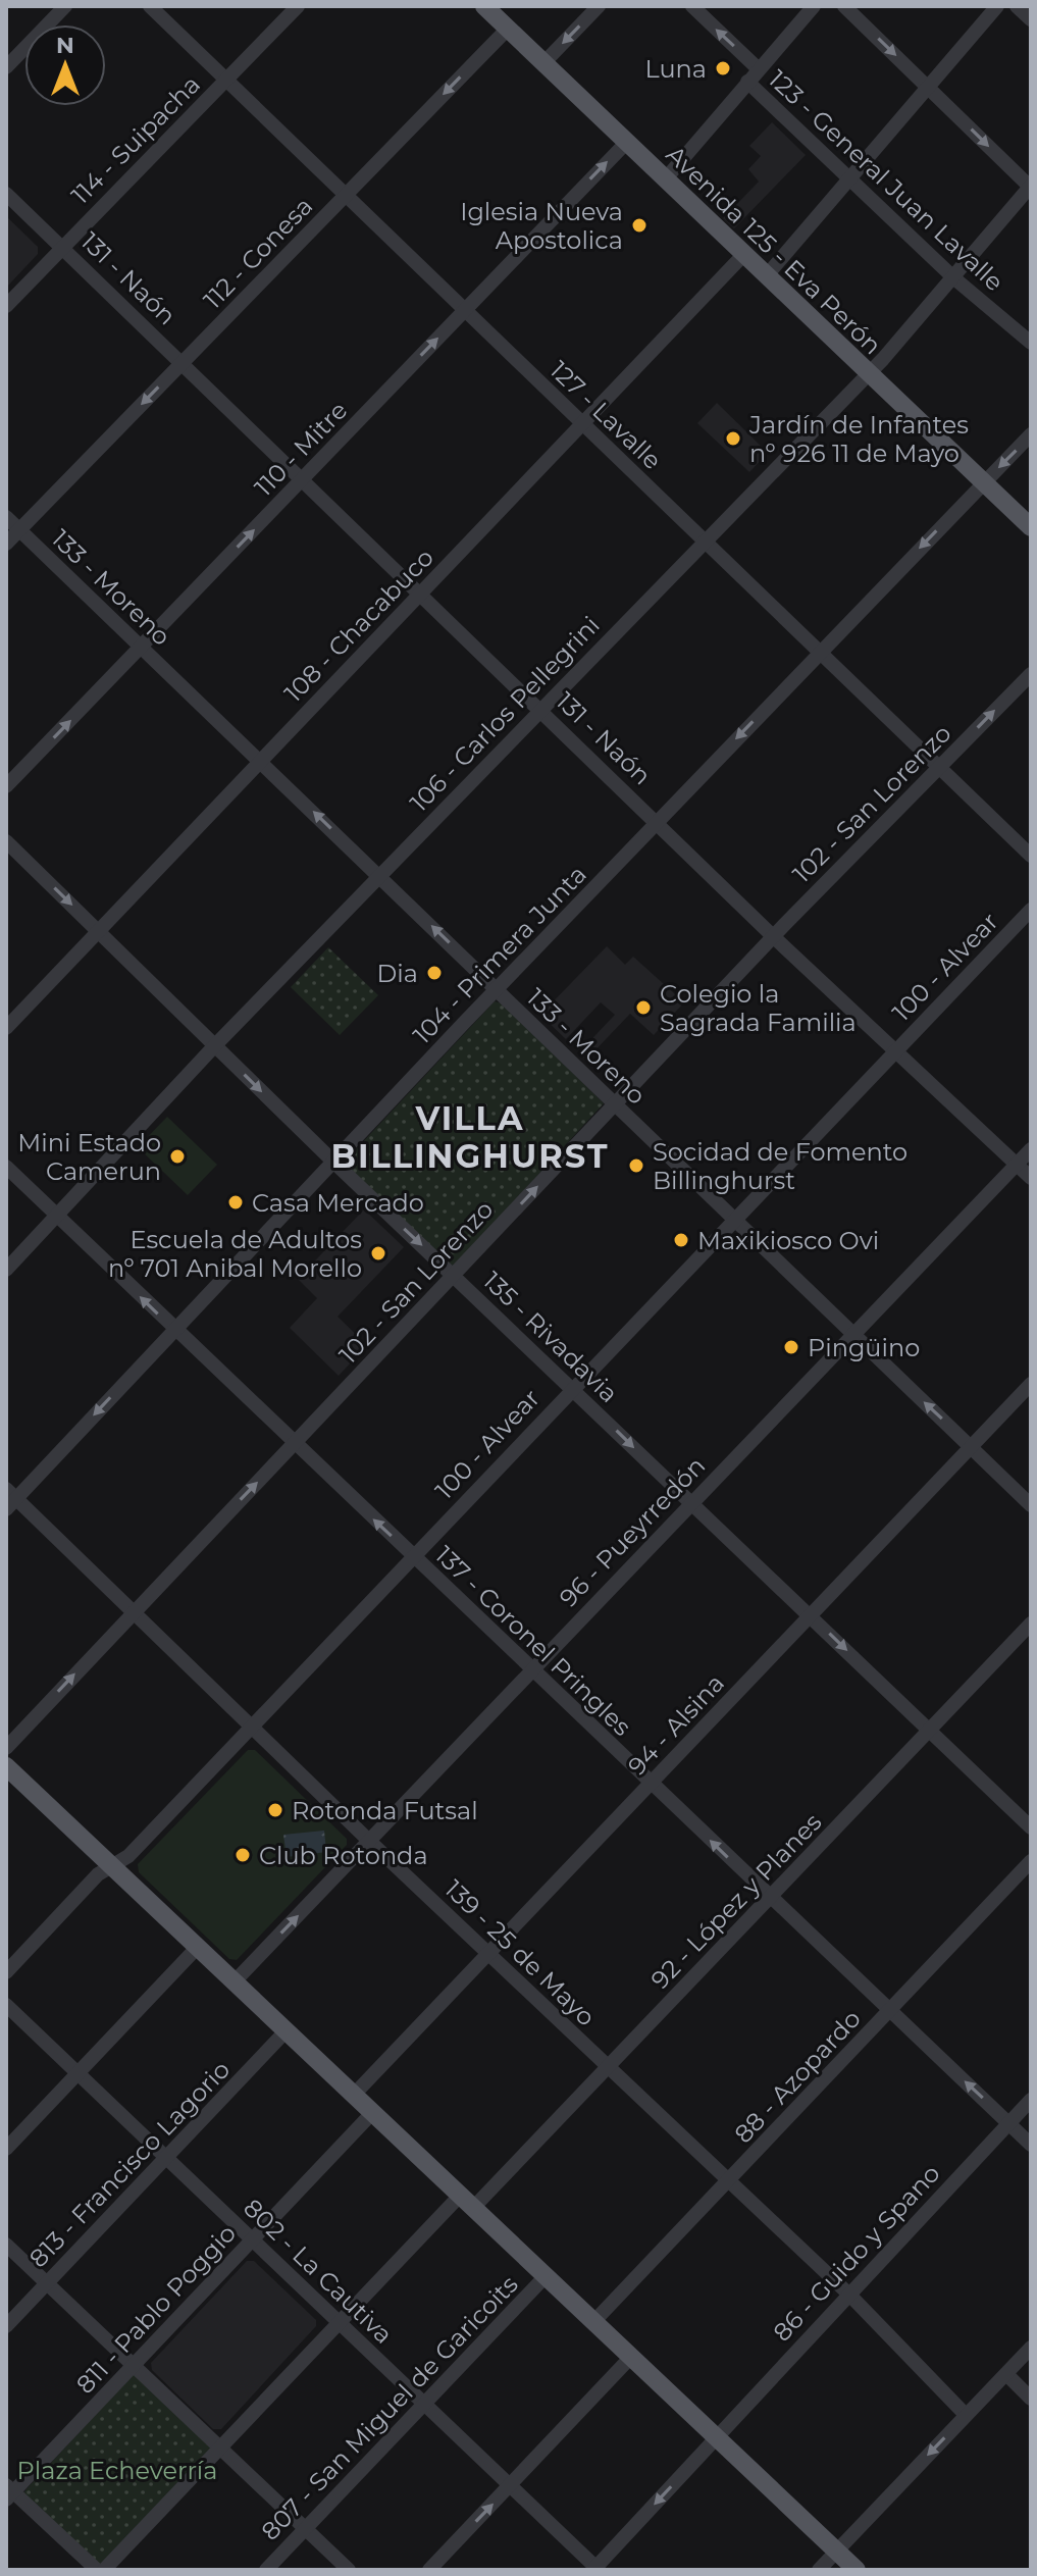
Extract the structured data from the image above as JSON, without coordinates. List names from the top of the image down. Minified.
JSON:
{"streets":{"main road":["Avenida 125 - Eva Perón"],"street":["114 - Suipacha","123 - General Juan Lavalle","112 - Conesa","131 - Naón","127 - Lavalle","110 - Mitre","133 - Moreno","108 - Chacabuco","106 - Carlos Pellegrini","102 - San Lorenzo","104 - Primera Junta","100 - Alvear","135 - Rivadavia","96 - Pueyrredón","137 - Coronel Pringles","94 - Alsina","92 - López y Planes","139 - 25 de Mayo","88 - Azopardo","813 - Francisco Lagorio","86 - Guido y Spano","802 - La Cautiva","811 - Pablo Poggio","807 - San Miguel de Garicoits"]},"crossings":[["114 - Suipacha","131 - Naón"],["114 - Suipacha","127 - Lavalle"],["123 - General Juan Lavalle","106 - Carlos Pellegrini"],["Avenida 125 - Eva Perón","112 - Conesa"],["Avenida 125 - Eva Perón","110 - Mitre"],["Avenida 125 - Eva Perón","108 - Chacabuco"],["Avenida 125 - Eva Perón","106 - Carlos Pellegrini"],["Avenida 125 - Eva Perón","104 - Primera Junta"],["112 - Conesa","131 - Naón"],["112 - Conesa","127 - Lavalle"],["112 - Conesa","133 - Moreno"],["131 - Naón","110 - Mitre"],["131 - Naón","108 - Chacabuco"],["131 - Naón","106 - Carlos Pellegrini"],["131 - Naón","102 - San Lorenzo"],["131 - Naón","104 - Primera Junta"],["131 - Naón","100 - Alvear"],["131 - Naón","96 - Pueyrredón"],["127 - Lavalle","110 - Mitre"],["127 - Lavalle","108 - Chacabuco"],["127 - Lavalle","106 - Carlos Pellegrini"],["127 - Lavalle","102 - San Lorenzo"],["127 - Lavalle","104 - Primera Junta"],["110 - Mitre","133 - Moreno"],["133 - Moreno","108 - Chacabuco"],["133 - Moreno","106 - Carlos Pellegrini"],["133 - Moreno","102 - San Lorenzo"],["133 - Moreno","104 - Primera Junta"],["133 - Moreno","100 - Alvear"],["133 - Moreno","96 - Pueyrredón"],["133 - Moreno","94 - Alsina"],["108 - Chacabuco","135 - Rivadavia"],["106 - Carlos Pellegrini","135 - Rivadavia"],["106 - Carlos Pellegrini","137 - Coronel Pringles"],["102 - San Lorenzo","135 - Rivadavia"],["102 - San Lorenzo","137 - Coronel Pringles"],["102 - San Lorenzo","139 - 25 de Mayo"],["104 - Primera Junta","135 - Rivadavia"],["104 - Primera Junta","137 - Coronel Pringles"],["104 - Primera Junta","139 - 25 de Mayo"],["100 - Alvear","135 - Rivadavia"],["100 - Alvear","137 - Coronel Pringles"],["100 - Alvear","139 - 25 de Mayo"],["135 - Rivadavia","96 - Pueyrredón"],["135 - Rivadavia","94 - Alsina"],["135 - Rivadavia","92 - López y Planes"],["96 - Pueyrredón","137 - Coronel Pringles"],["96 - Pueyrredón","139 - 25 de Mayo"],["137 - Coronel Pringles","94 - Alsina"],["137 - Coronel Pringles","92 - López y Planes"],["137 - Coronel Pringles","88 - Azopardo"],["137 - Coronel Pringles","86 - Guido y Spano"],["94 - Alsina","139 - 25 de Mayo"],["92 - López y Planes","139 - 25 de Mayo"],["92 - López y Planes","802 - La Cautiva"],["139 - 25 de Mayo","88 - Azopardo"],["139 - 25 de Mayo","86 - Guido y Spano"],["813 - Francisco Lagorio","802 - La Cautiva"],["86 - Guido y Spano","802 - La Cautiva"],["802 - La Cautiva","811 - Pablo Poggio"],["802 - La Cautiva","807 - San Miguel de Garicoits"]],"one_way":["112 - Conesa","110 - Mitre","102 - San Lorenzo","104 - Primera Junta","135 - Rivadavia","137 - Coronel Pringles"],"districts":["VILLA BILLINGHURST"],"parks":["Plaza Echeverría"],"places":["Luna","Iglesia Nueva Apostolica","Jardín de Infantes nº 926 11 de Mayo","Dia","Colegio la Sagrada Familia","Mini Estado Camerun","Socidad de Fomento Billinghurst","Casa Mercado","Maxikiosco Ovi","Escuela de Adultos nº 701 Anibal Morello","Pingüino","Rotonda Futsal","Club Rotonda"],"north":"top"}
